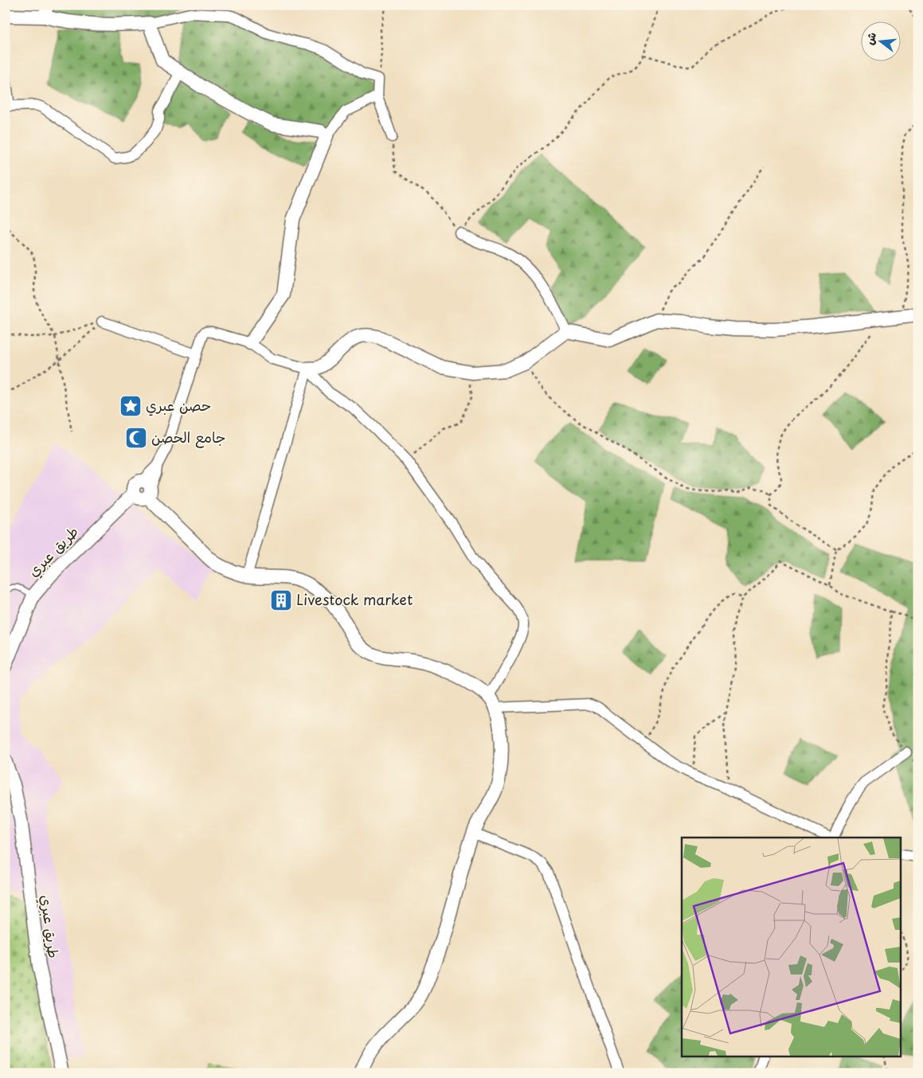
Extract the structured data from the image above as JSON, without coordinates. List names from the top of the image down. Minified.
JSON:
{"streets":{"street":["طريق عبري"]},"places":{"place":["حصن عبري"],"mosque":["جامع الحصن"],"building":["Livestock market"]},"north":"left"}
